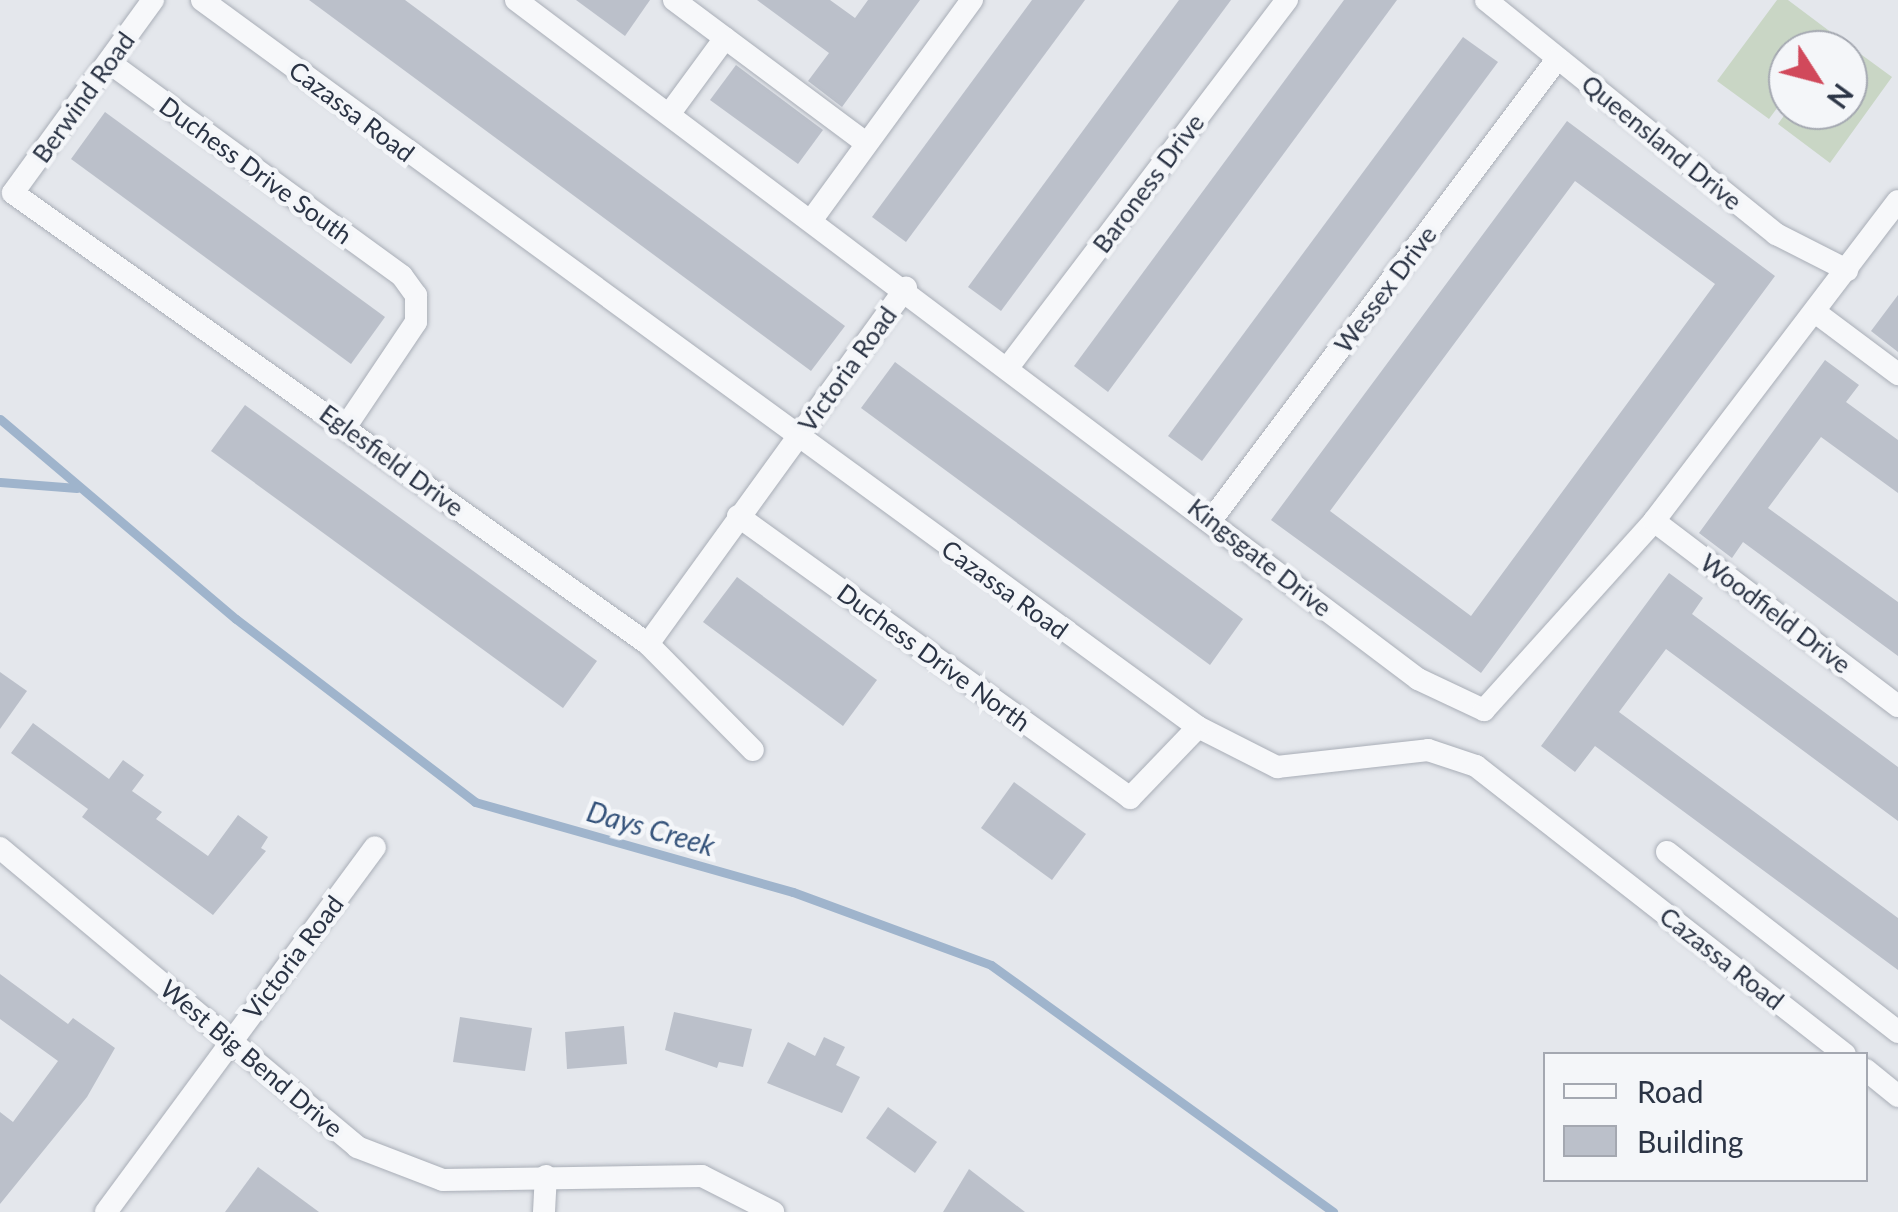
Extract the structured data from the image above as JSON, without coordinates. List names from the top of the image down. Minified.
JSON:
{"streets":{"street":["Berwind Road","Cazassa Road","Queensland Drive","Duchess Drive South","Baroness Drive","Wessex Drive","Victoria Road","Eglesfield Drive","Kingsgate Drive","Woodfield Drive","Duchess Drive North","West Big Bend Drive"]},"crossings":[["Berwind Road","Duchess Drive South"],["Berwind Road","Eglesfield Drive"],["Cazassa Road","Victoria Road"],["Cazassa Road","Duchess Drive North"],["Queensland Drive","Wessex Drive"],["Queensland Drive","Kingsgate Drive"],["Duchess Drive South","Eglesfield Drive"],["Baroness Drive","Kingsgate Drive"],["Wessex Drive","Kingsgate Drive"],["Victoria Road","Eglesfield Drive"],["Victoria Road","Kingsgate Drive"],["Victoria Road","Duchess Drive North"],["Victoria Road","West Big Bend Drive"],["Kingsgate Drive","Woodfield Drive"]],"water":["Days Creek"],"legend":["Road","Building"],"north":"bottom right"}
